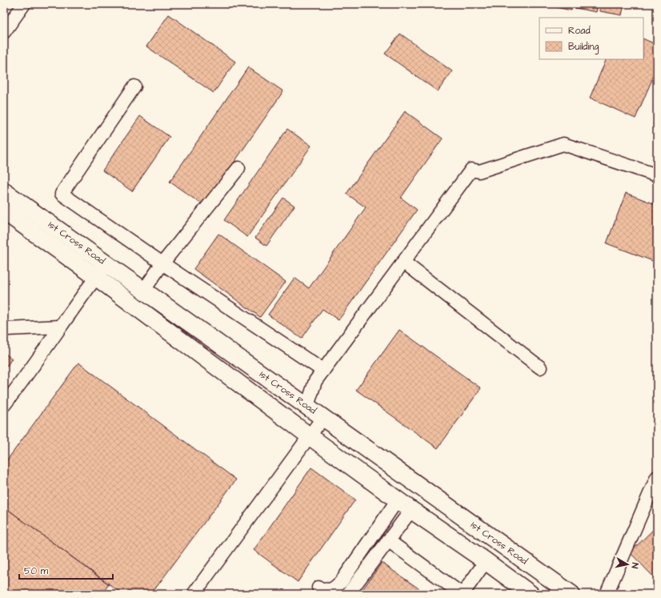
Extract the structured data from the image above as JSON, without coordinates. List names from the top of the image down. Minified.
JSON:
{"streets":{"main road":["1st Cross Road"]},"legend":["Road","Building"],"scale_bar":"50 m","north":"right"}
